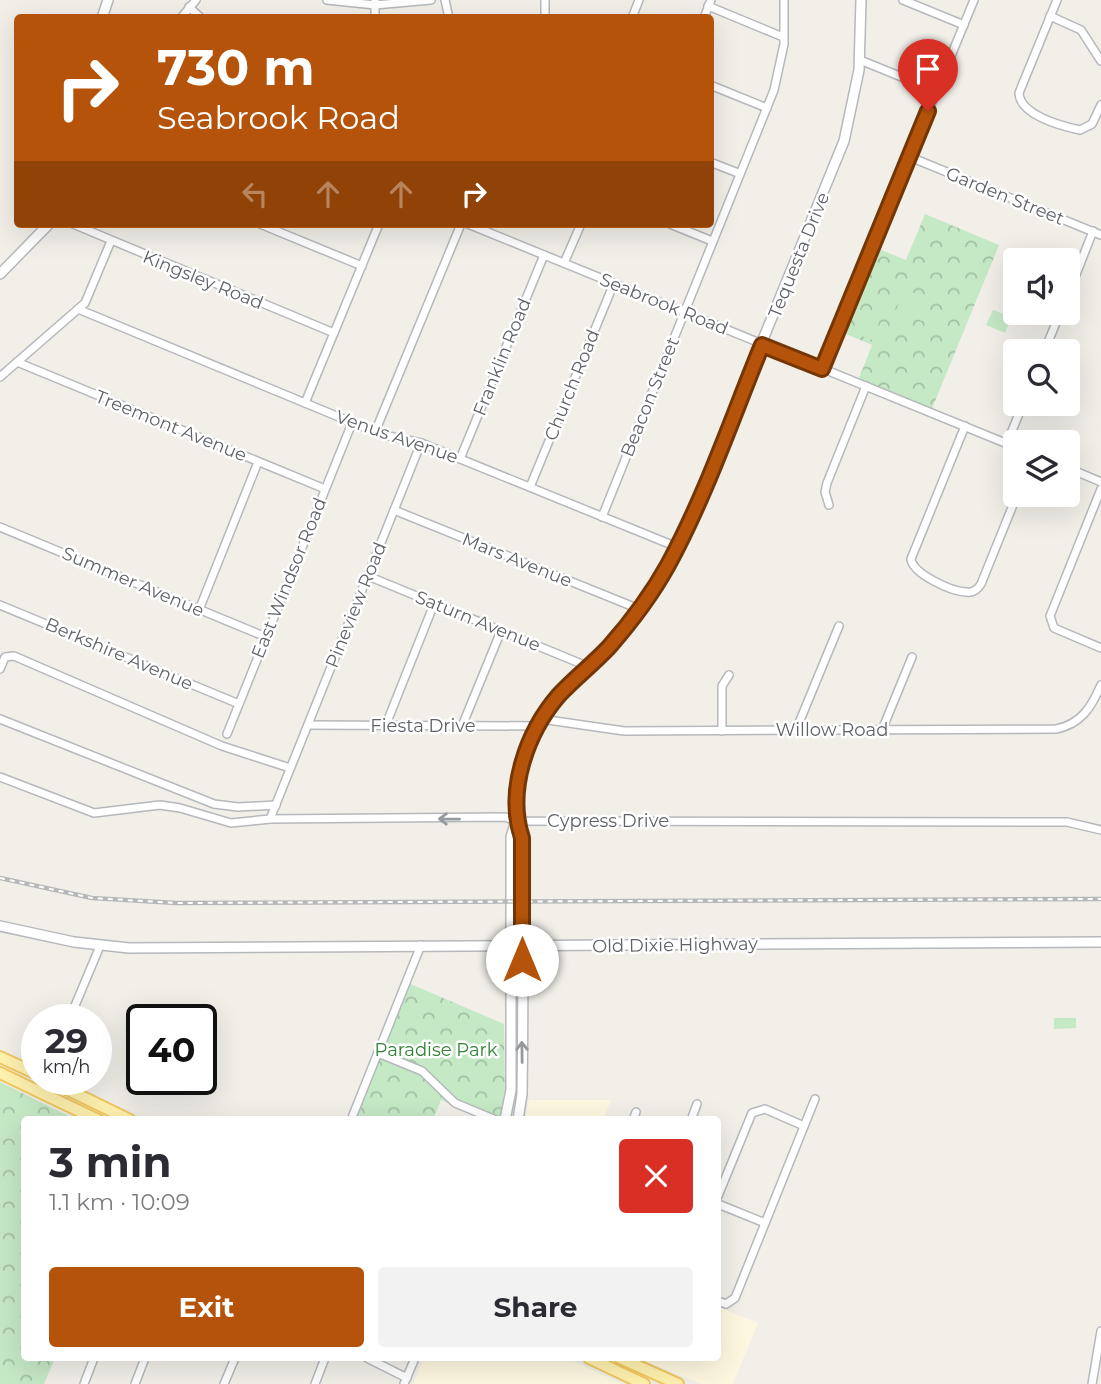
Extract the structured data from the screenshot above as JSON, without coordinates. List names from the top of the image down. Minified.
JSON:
{"streets":{"street":["Garden Street","Tequesta Drive","Kingsley Road","Seabrook Road","Franklin Road","Church Road","Beacon Street","Treemont Avenue","Venus Avenue","Mars Avenue","East Windsor Road","Summer Avenue","Pineview Road","Saturn Avenue","Berkshire Avenue","Fiesta Drive","Willow Road","Cypress Drive","Old Dixie Highway"]},"crossings":[["Tequesta Drive","Seabrook Road"],["Tequesta Drive","Venus Avenue"],["Tequesta Drive","Mars Avenue"],["Tequesta Drive","Saturn Avenue"],["Tequesta Drive","Fiesta Drive"],["Tequesta Drive","Willow Road"],["Tequesta Drive","Cypress Drive"],["Tequesta Drive","Old Dixie Highway"],["Seabrook Road","Franklin Road"],["Seabrook Road","Church Road"],["Seabrook Road","Beacon Street"],["Franklin Road","Venus Avenue"],["Church Road","Venus Avenue"],["Beacon Street","Venus Avenue"],["Treemont Avenue","East Windsor Road"],["Venus Avenue","East Windsor Road"],["Venus Avenue","Pineview Road"],["Mars Avenue","Pineview Road"],["East Windsor Road","Summer Avenue"],["East Windsor Road","Berkshire Avenue"],["Pineview Road","Saturn Avenue"],["Pineview Road","Fiesta Drive"],["Pineview Road","Cypress Drive"],["Fiesta Drive","Willow Road"]],"parks":["Paradise Park"],"page":{"turn":["730 m","Seabrook Road"],"speed":"29 km/h","limit":"40","heading":["3 min","1.1 km · 10:09"],"buttons":["Exit","Share"]}}
